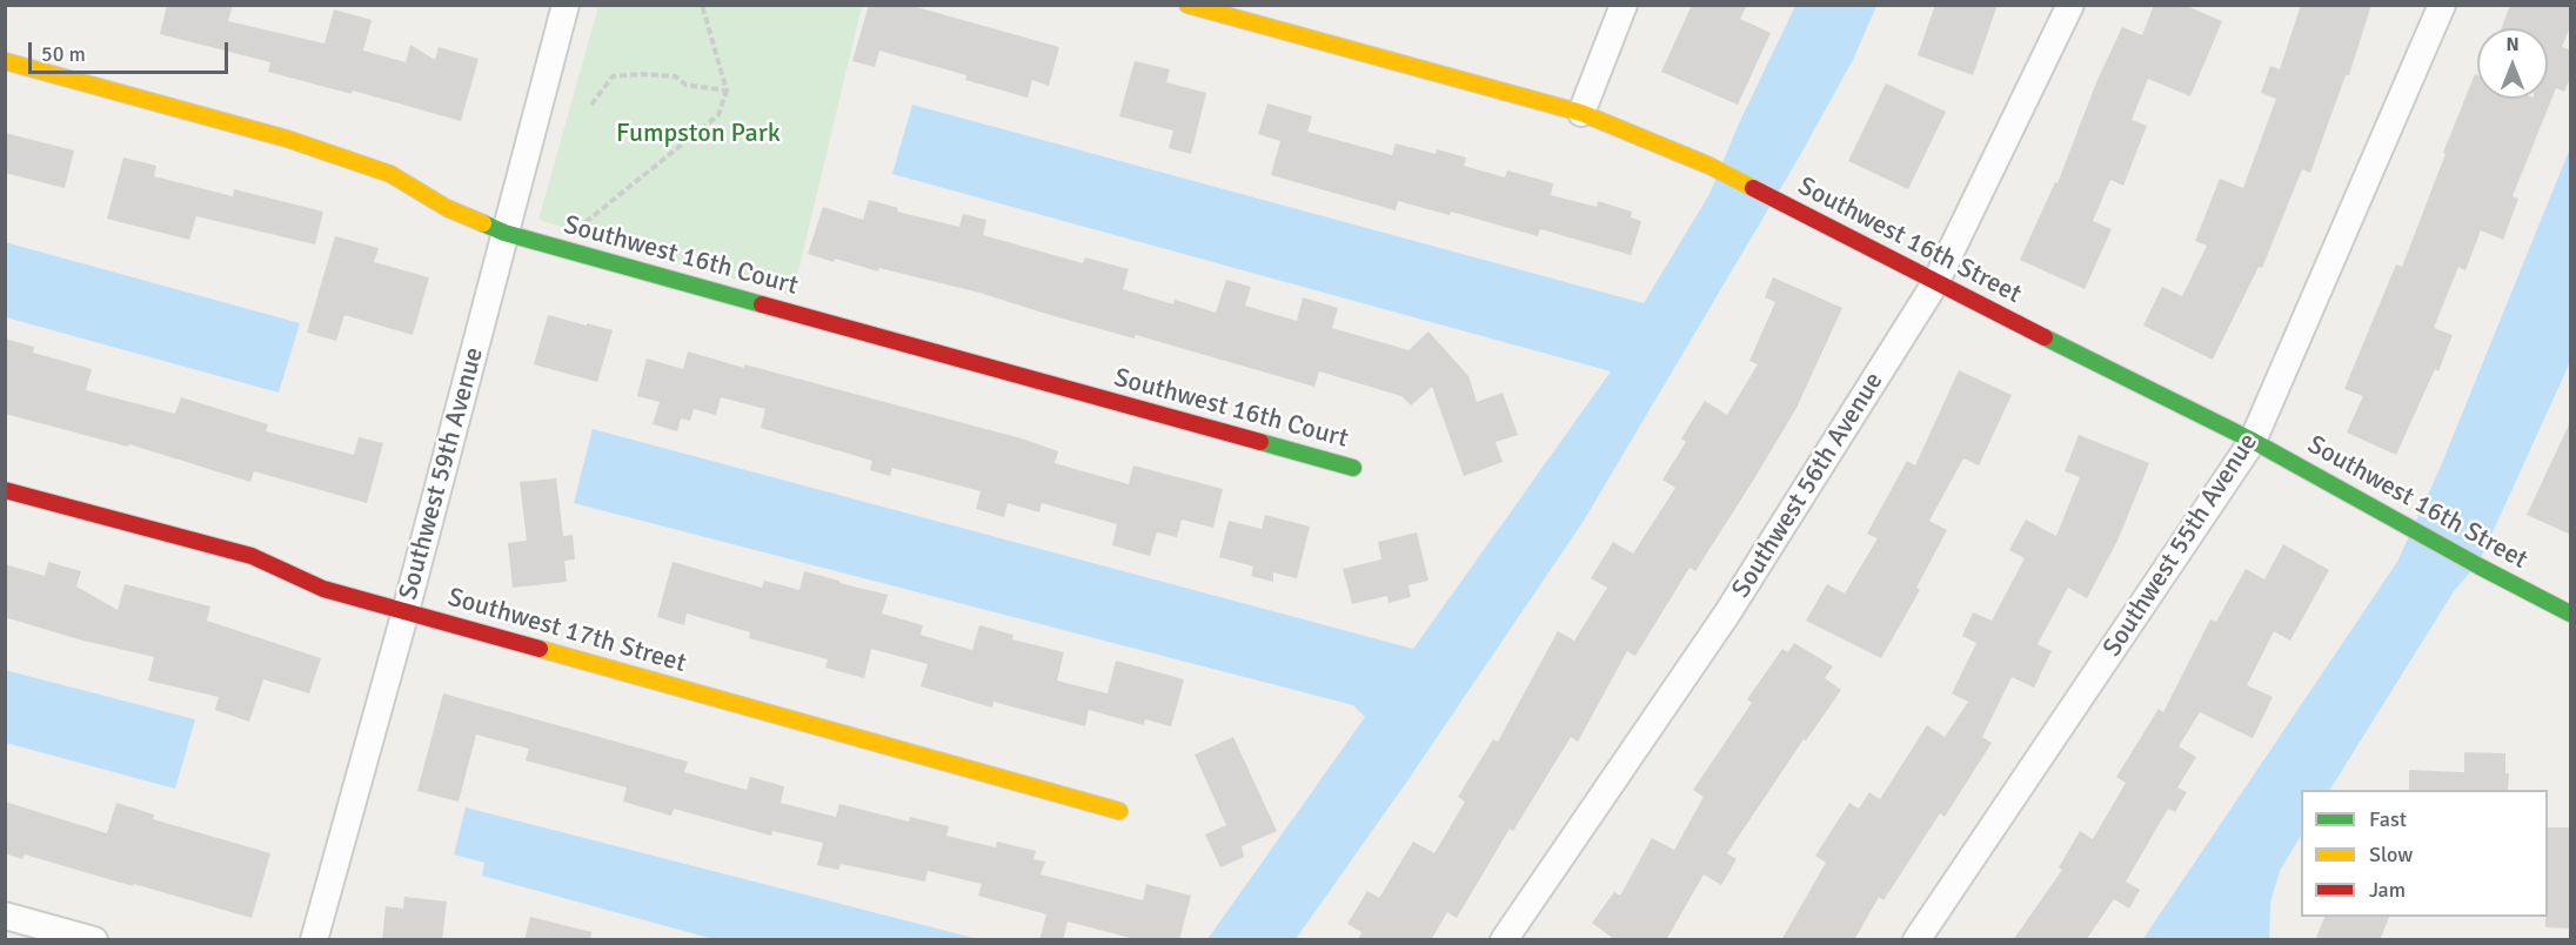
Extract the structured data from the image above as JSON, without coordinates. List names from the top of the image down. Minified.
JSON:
{"streets":{"street":["Southwest 16th Street","Southwest 16th Court","Southwest 59th Avenue","Southwest 56th Avenue","Southwest 55th Avenue","Southwest 17th Street"]},"crossings":[["Southwest 16th Street","Southwest 56th Avenue"],["Southwest 16th Street","Southwest 55th Avenue"],["Southwest 16th Court","Southwest 59th Avenue"],["Southwest 59th Avenue","Southwest 17th Street"]],"parks":["Fumpston Park"],"legend":["Fast","Slow","Jam"],"scale_bar":"50 m","north":"top"}
